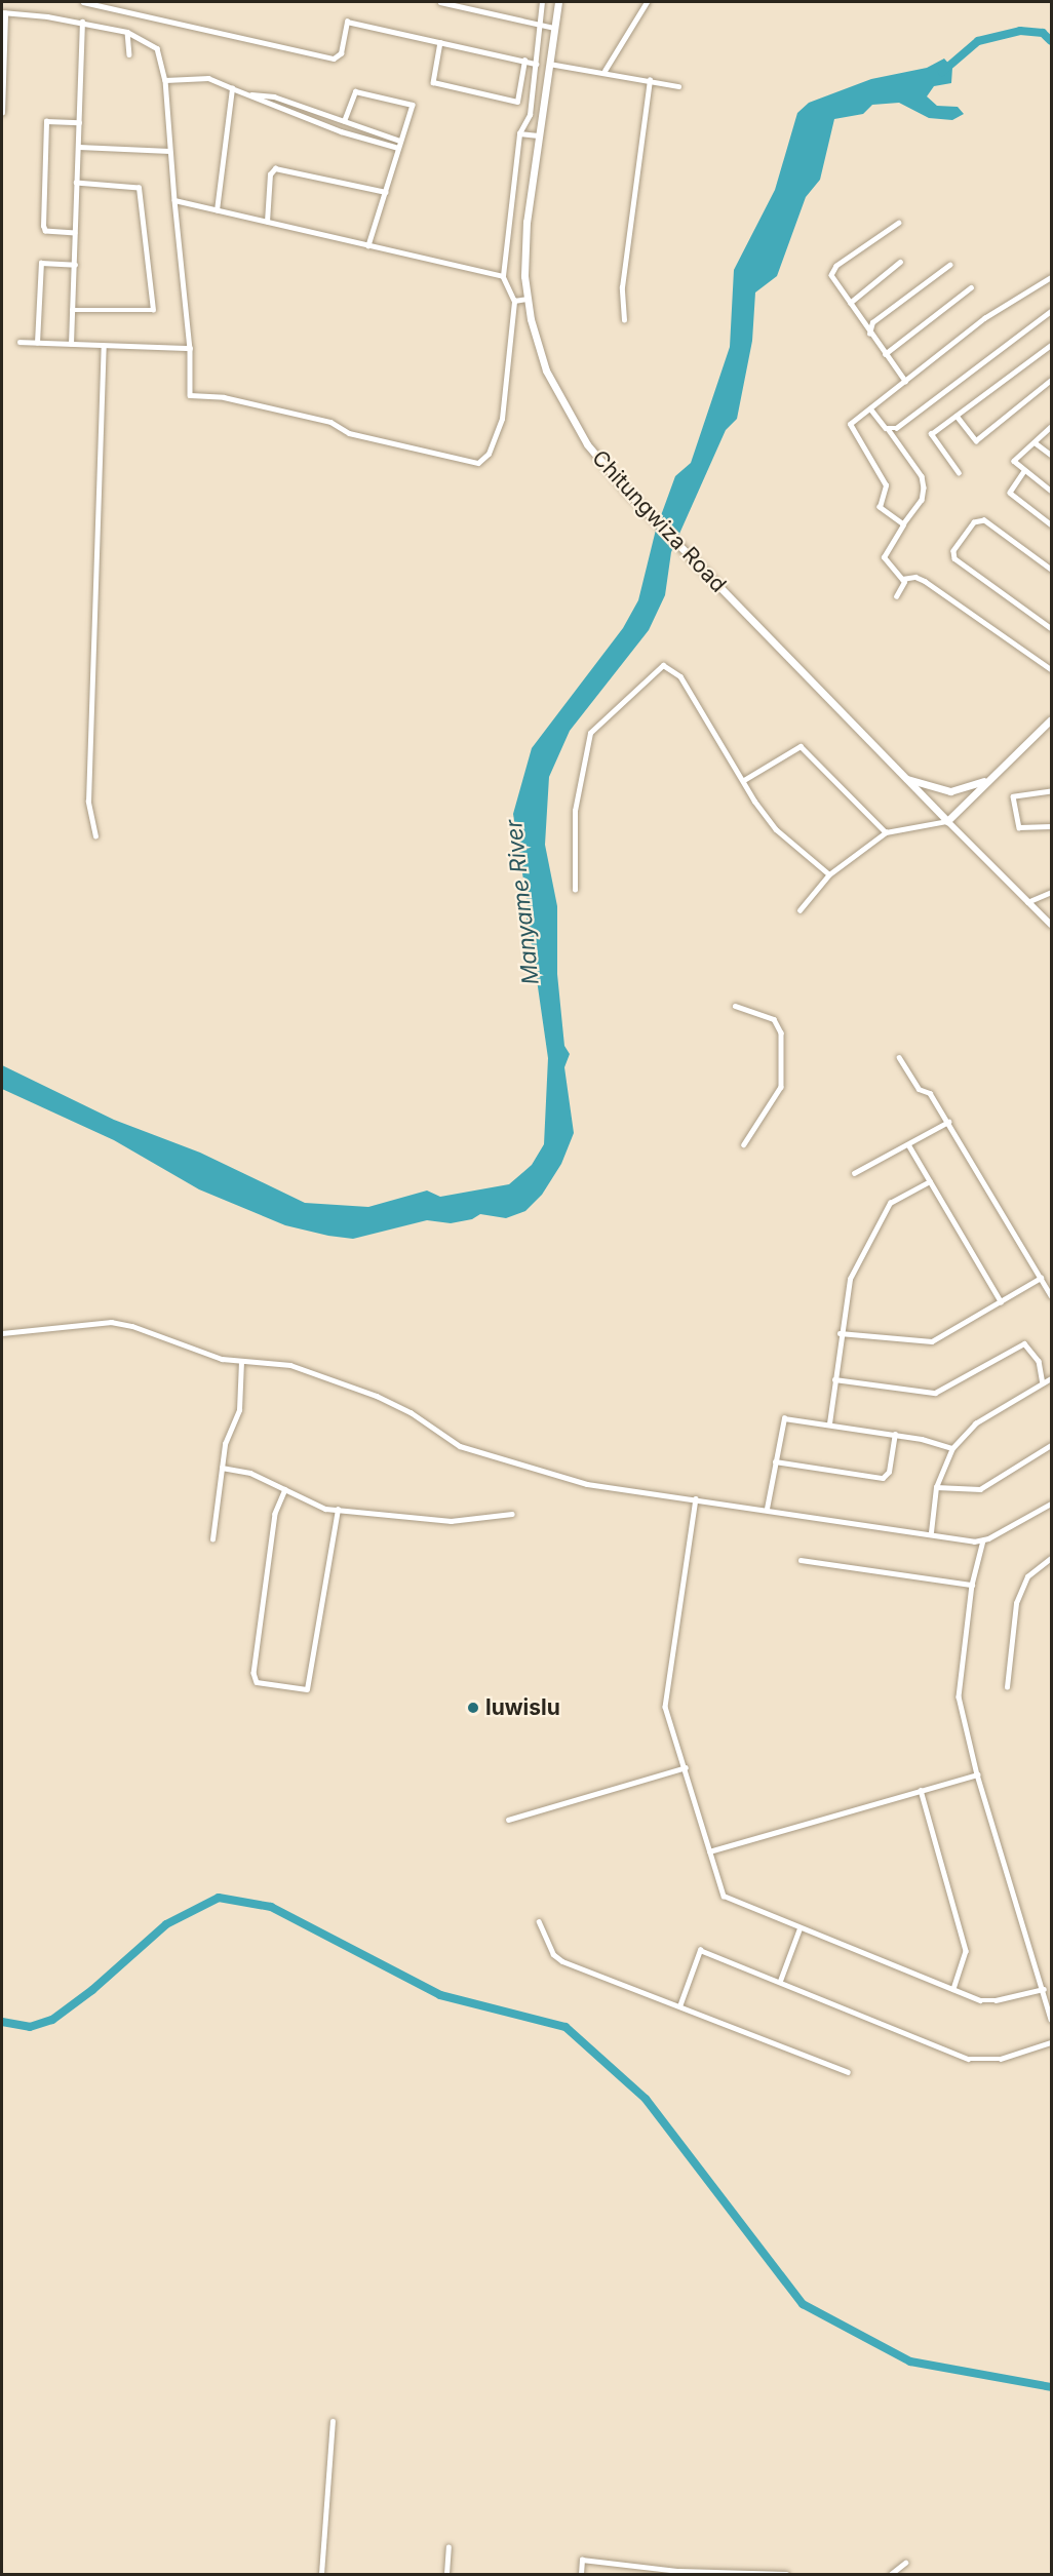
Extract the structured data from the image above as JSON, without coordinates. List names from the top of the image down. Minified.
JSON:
{"streets":{"main road":["Chitungwiza Road"]},"water":["Manyame River"],"places":["luwislu"]}
